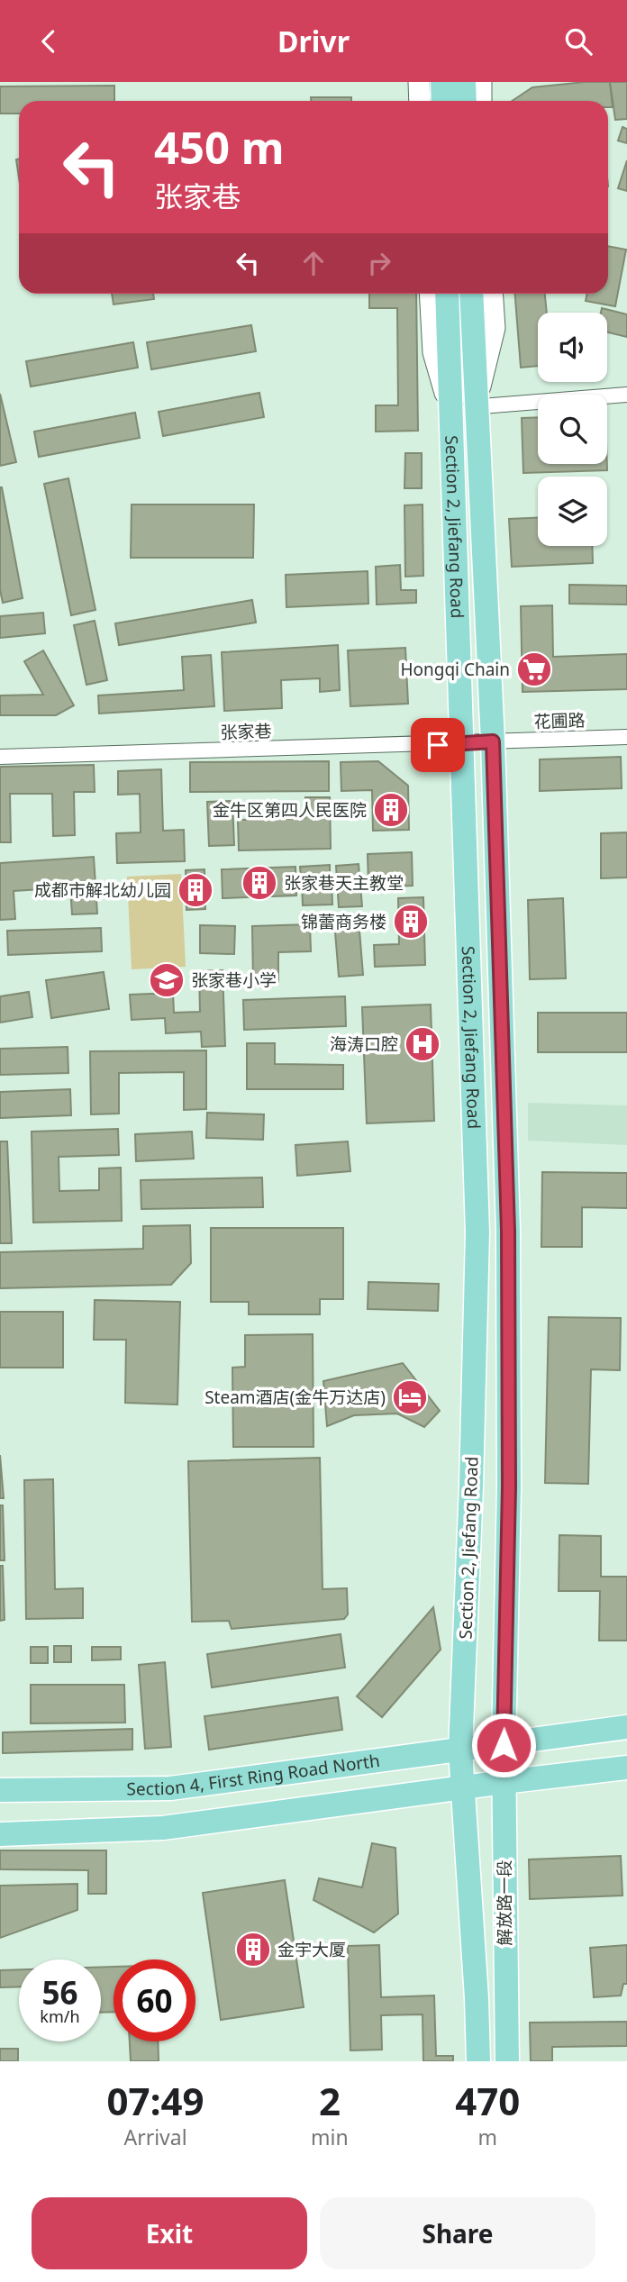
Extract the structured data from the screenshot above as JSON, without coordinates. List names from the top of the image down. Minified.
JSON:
{"streets":{"main road":["Section 2, Jiefang Road","Section 4, First Ring Road North","解放路一段"],"street":["花圃路","张家巷"]},"crossings":[["Section 2, Jiefang Road","花圃路"],["Section 2, Jiefang Road","张家巷"],["Section 2, Jiefang Road","Section 4, First Ring Road North"],["Section 2, Jiefang Road","解放路一段"],["花圃路","张家巷"],["Section 4, First Ring Road North","解放路一段"]],"places":{"supermarket":["Hongqi Chain"],"building":["金牛区第四人民医院","张家巷天主教堂","成都市解北幼儿园","锦蕾商务楼","金宇大厦"],"school or university":["张家巷小学"],"hospital":["海涛口腔"],"hotel":["Steam酒店(金牛万达店)"]},"page":{"header":"Drivr","turn":["450 m","张家巷"],"speed":"56 km/h","limit":"60","eta":["07:49","Arrival","2","min","470","m"],"buttons":["Exit","Share"]}}
